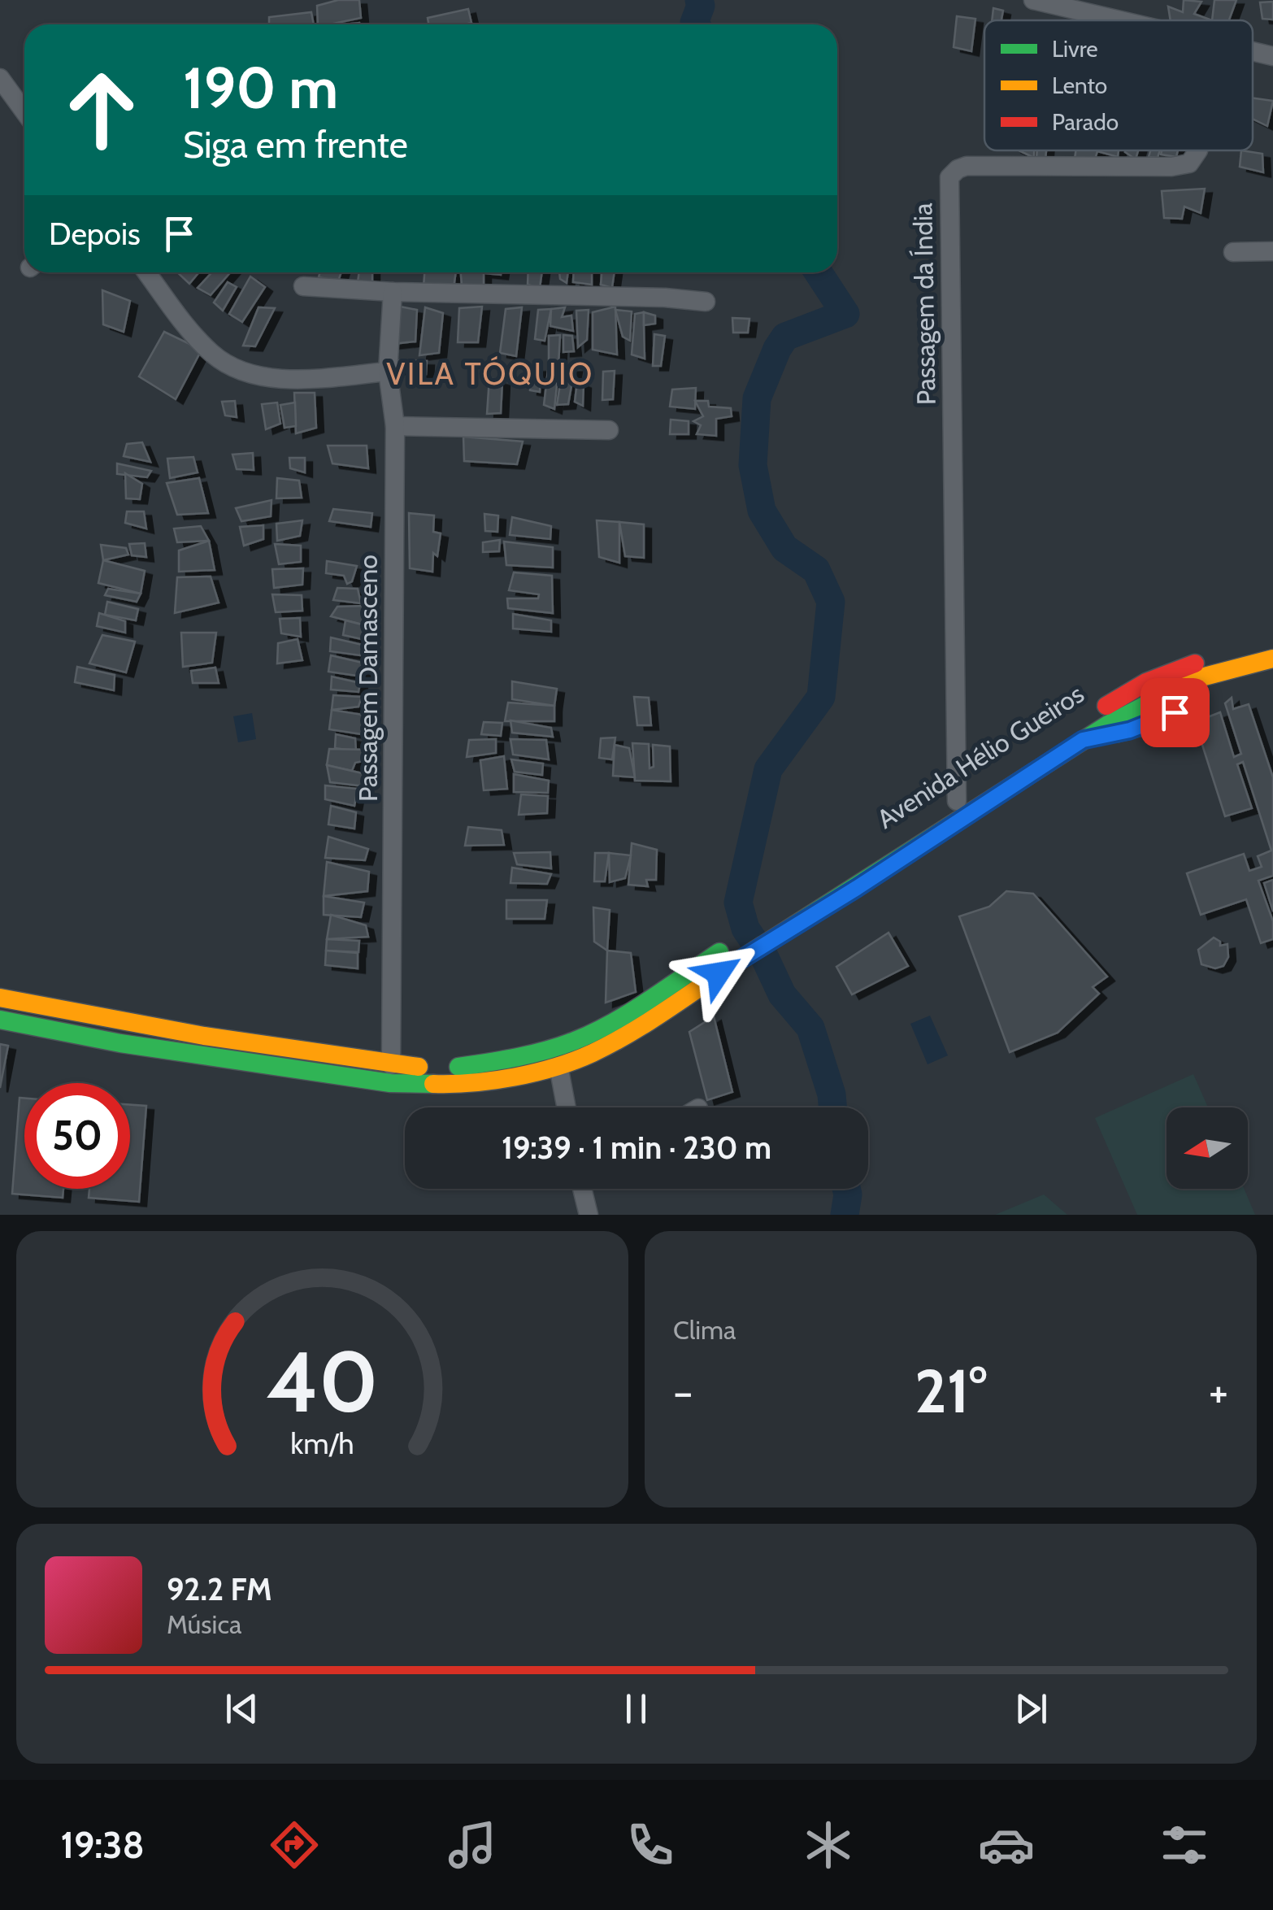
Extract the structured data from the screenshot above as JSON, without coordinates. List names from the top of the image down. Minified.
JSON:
{"streets":{"main road":["Avenida Hélio Gueiros"],"street":["Passagem da Índia","Passagem Damasceno"]},"crossings":[["Passagem da Índia","Avenida Hélio Gueiros"]],"districts":["VILA TÓQUIO"],"legend":["Livre","Lento","Parado"],"north":"left","page":{"turn":["190 m","Siga em frente"],"then":"Depois","limit":"50","trip":"19:39 · 1 min · 230 m","tile":"Clima","heat":["−","21°","+"],"song":["92.2 FM","Música"],"tabs":"19:38","gauge":["40","km/h"]}}
